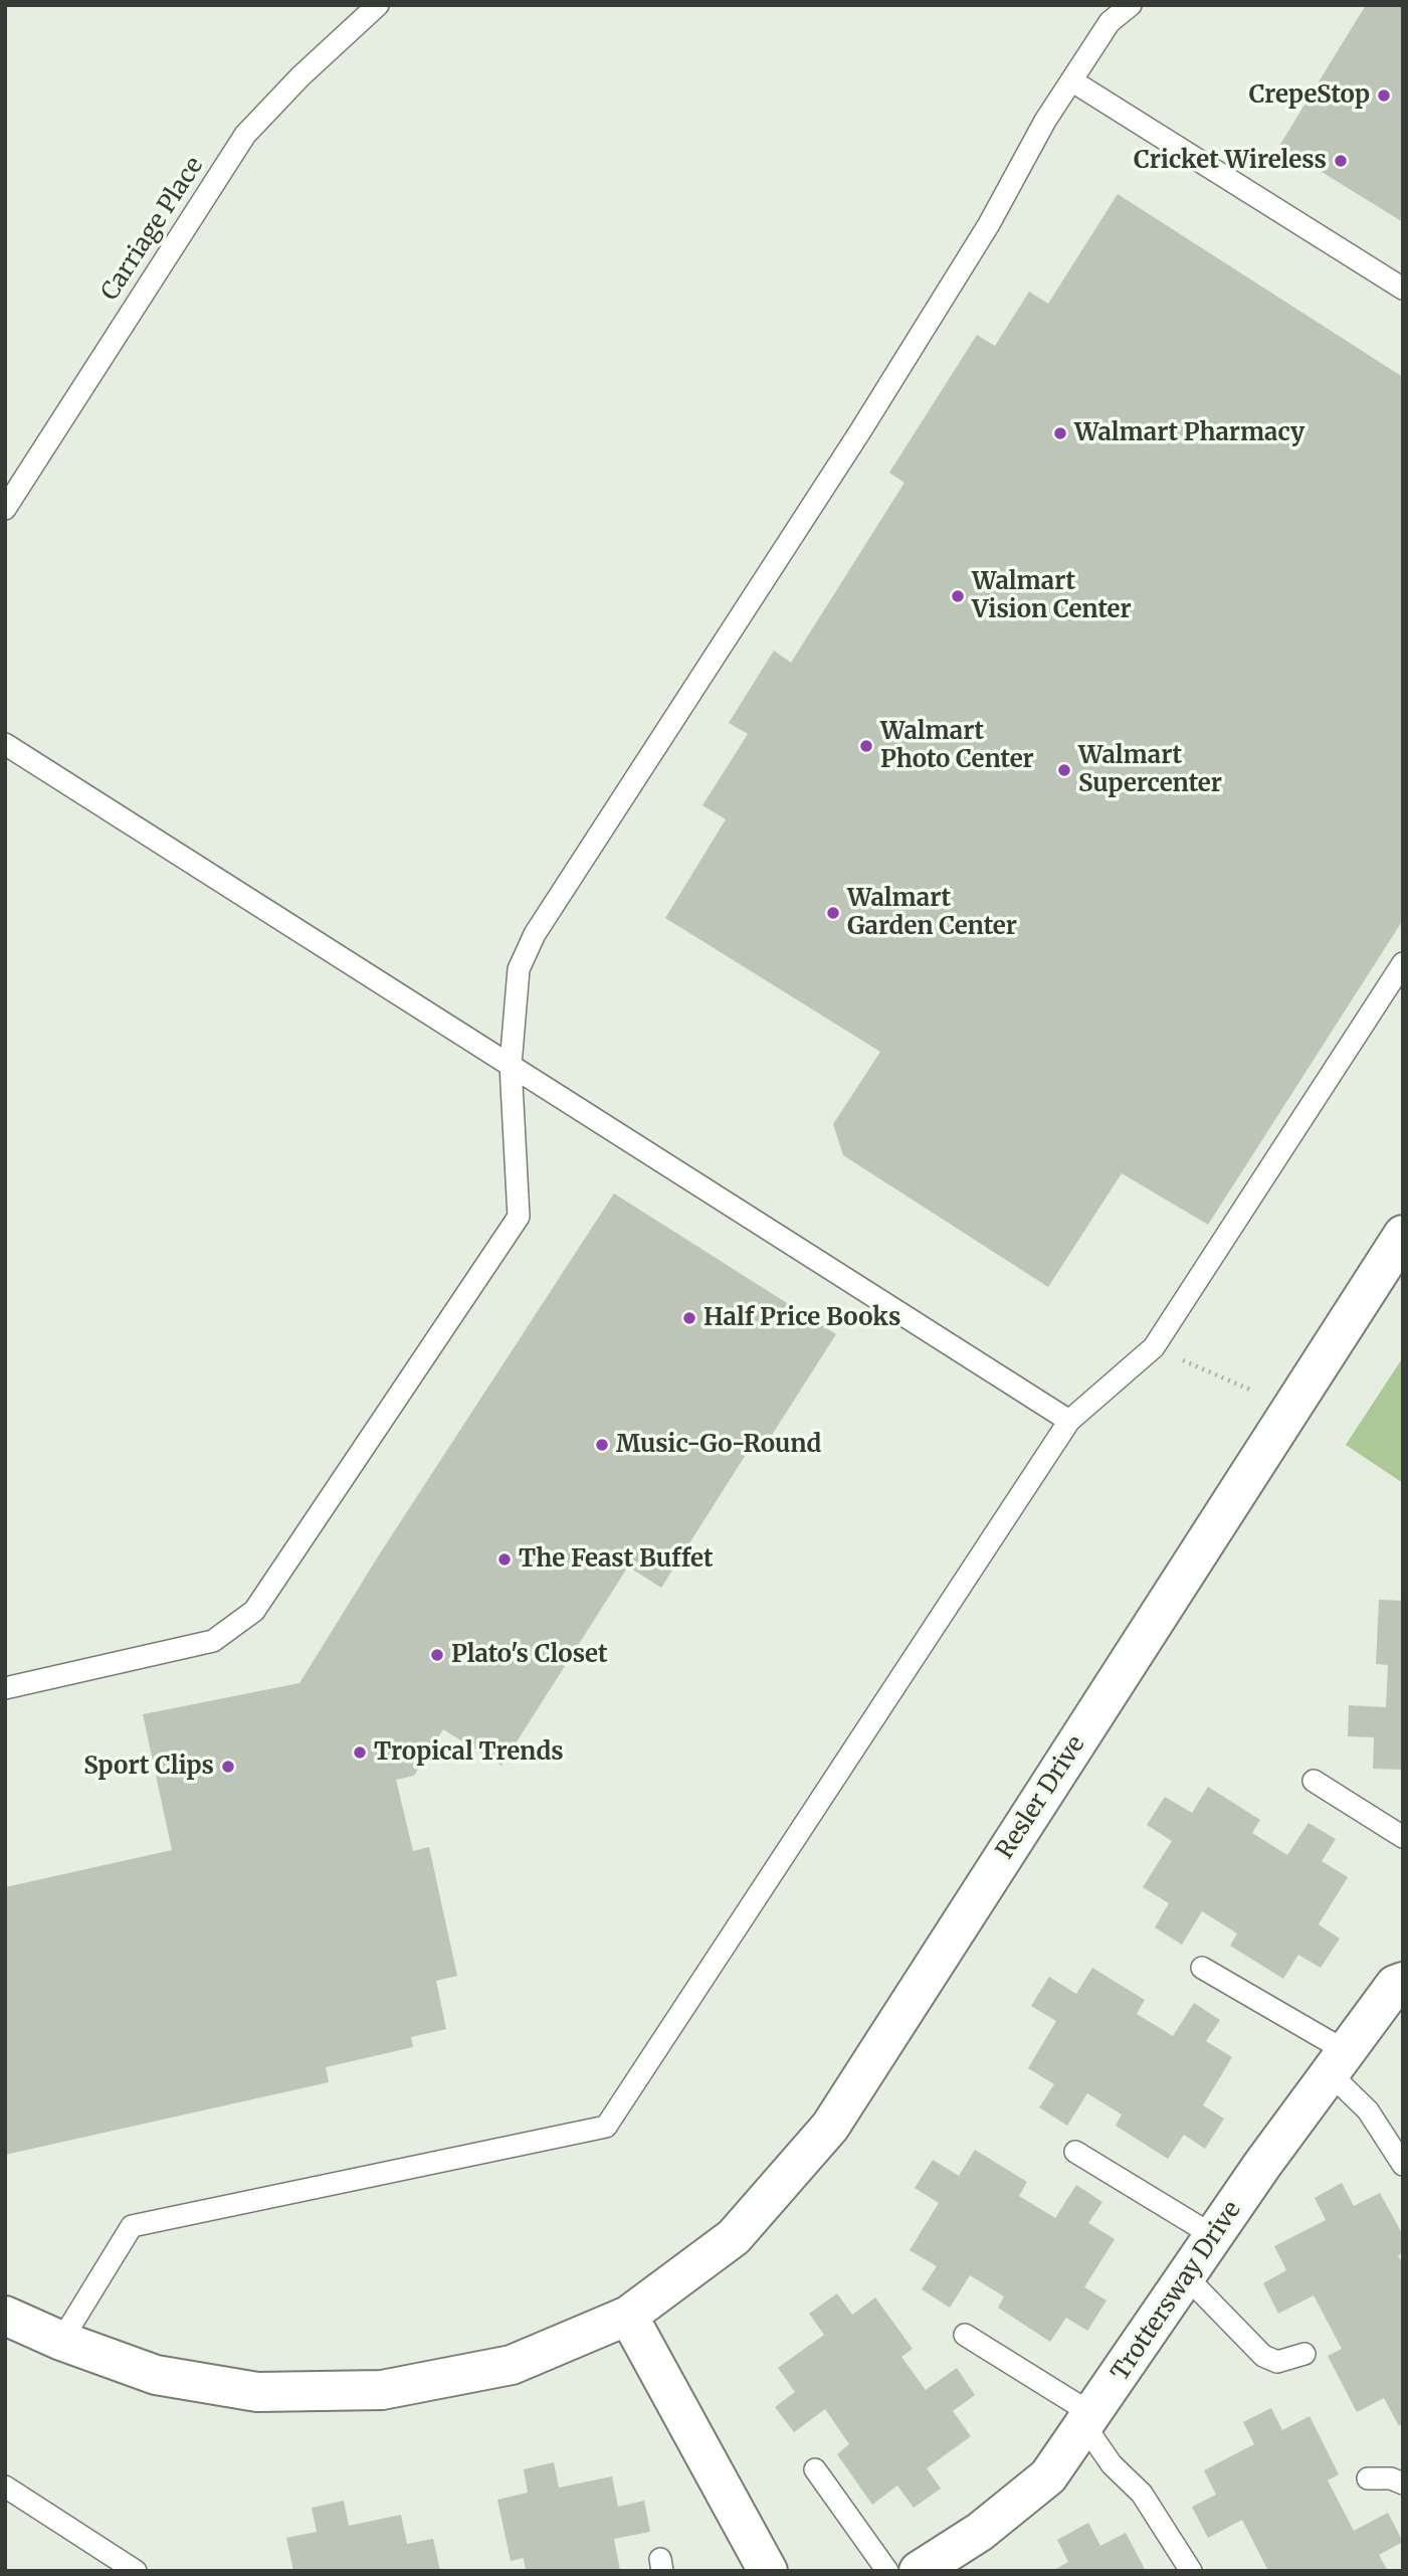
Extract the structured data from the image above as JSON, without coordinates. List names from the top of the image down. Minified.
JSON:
{"streets":{"street":["Resler Drive","Trottersway Drive"],"lane":["Carriage Place"]},"places":["CrepeStop","Cricket Wireless","Walmart Pharmacy","Walmart Vision Center","Walmart Photo Center","Walmart Supercenter","Walmart Garden Center","Half Price Books","Music-Go-Round","The Feast Buffet","Plato's Closet","Tropical Trends","Sport Clips"]}
